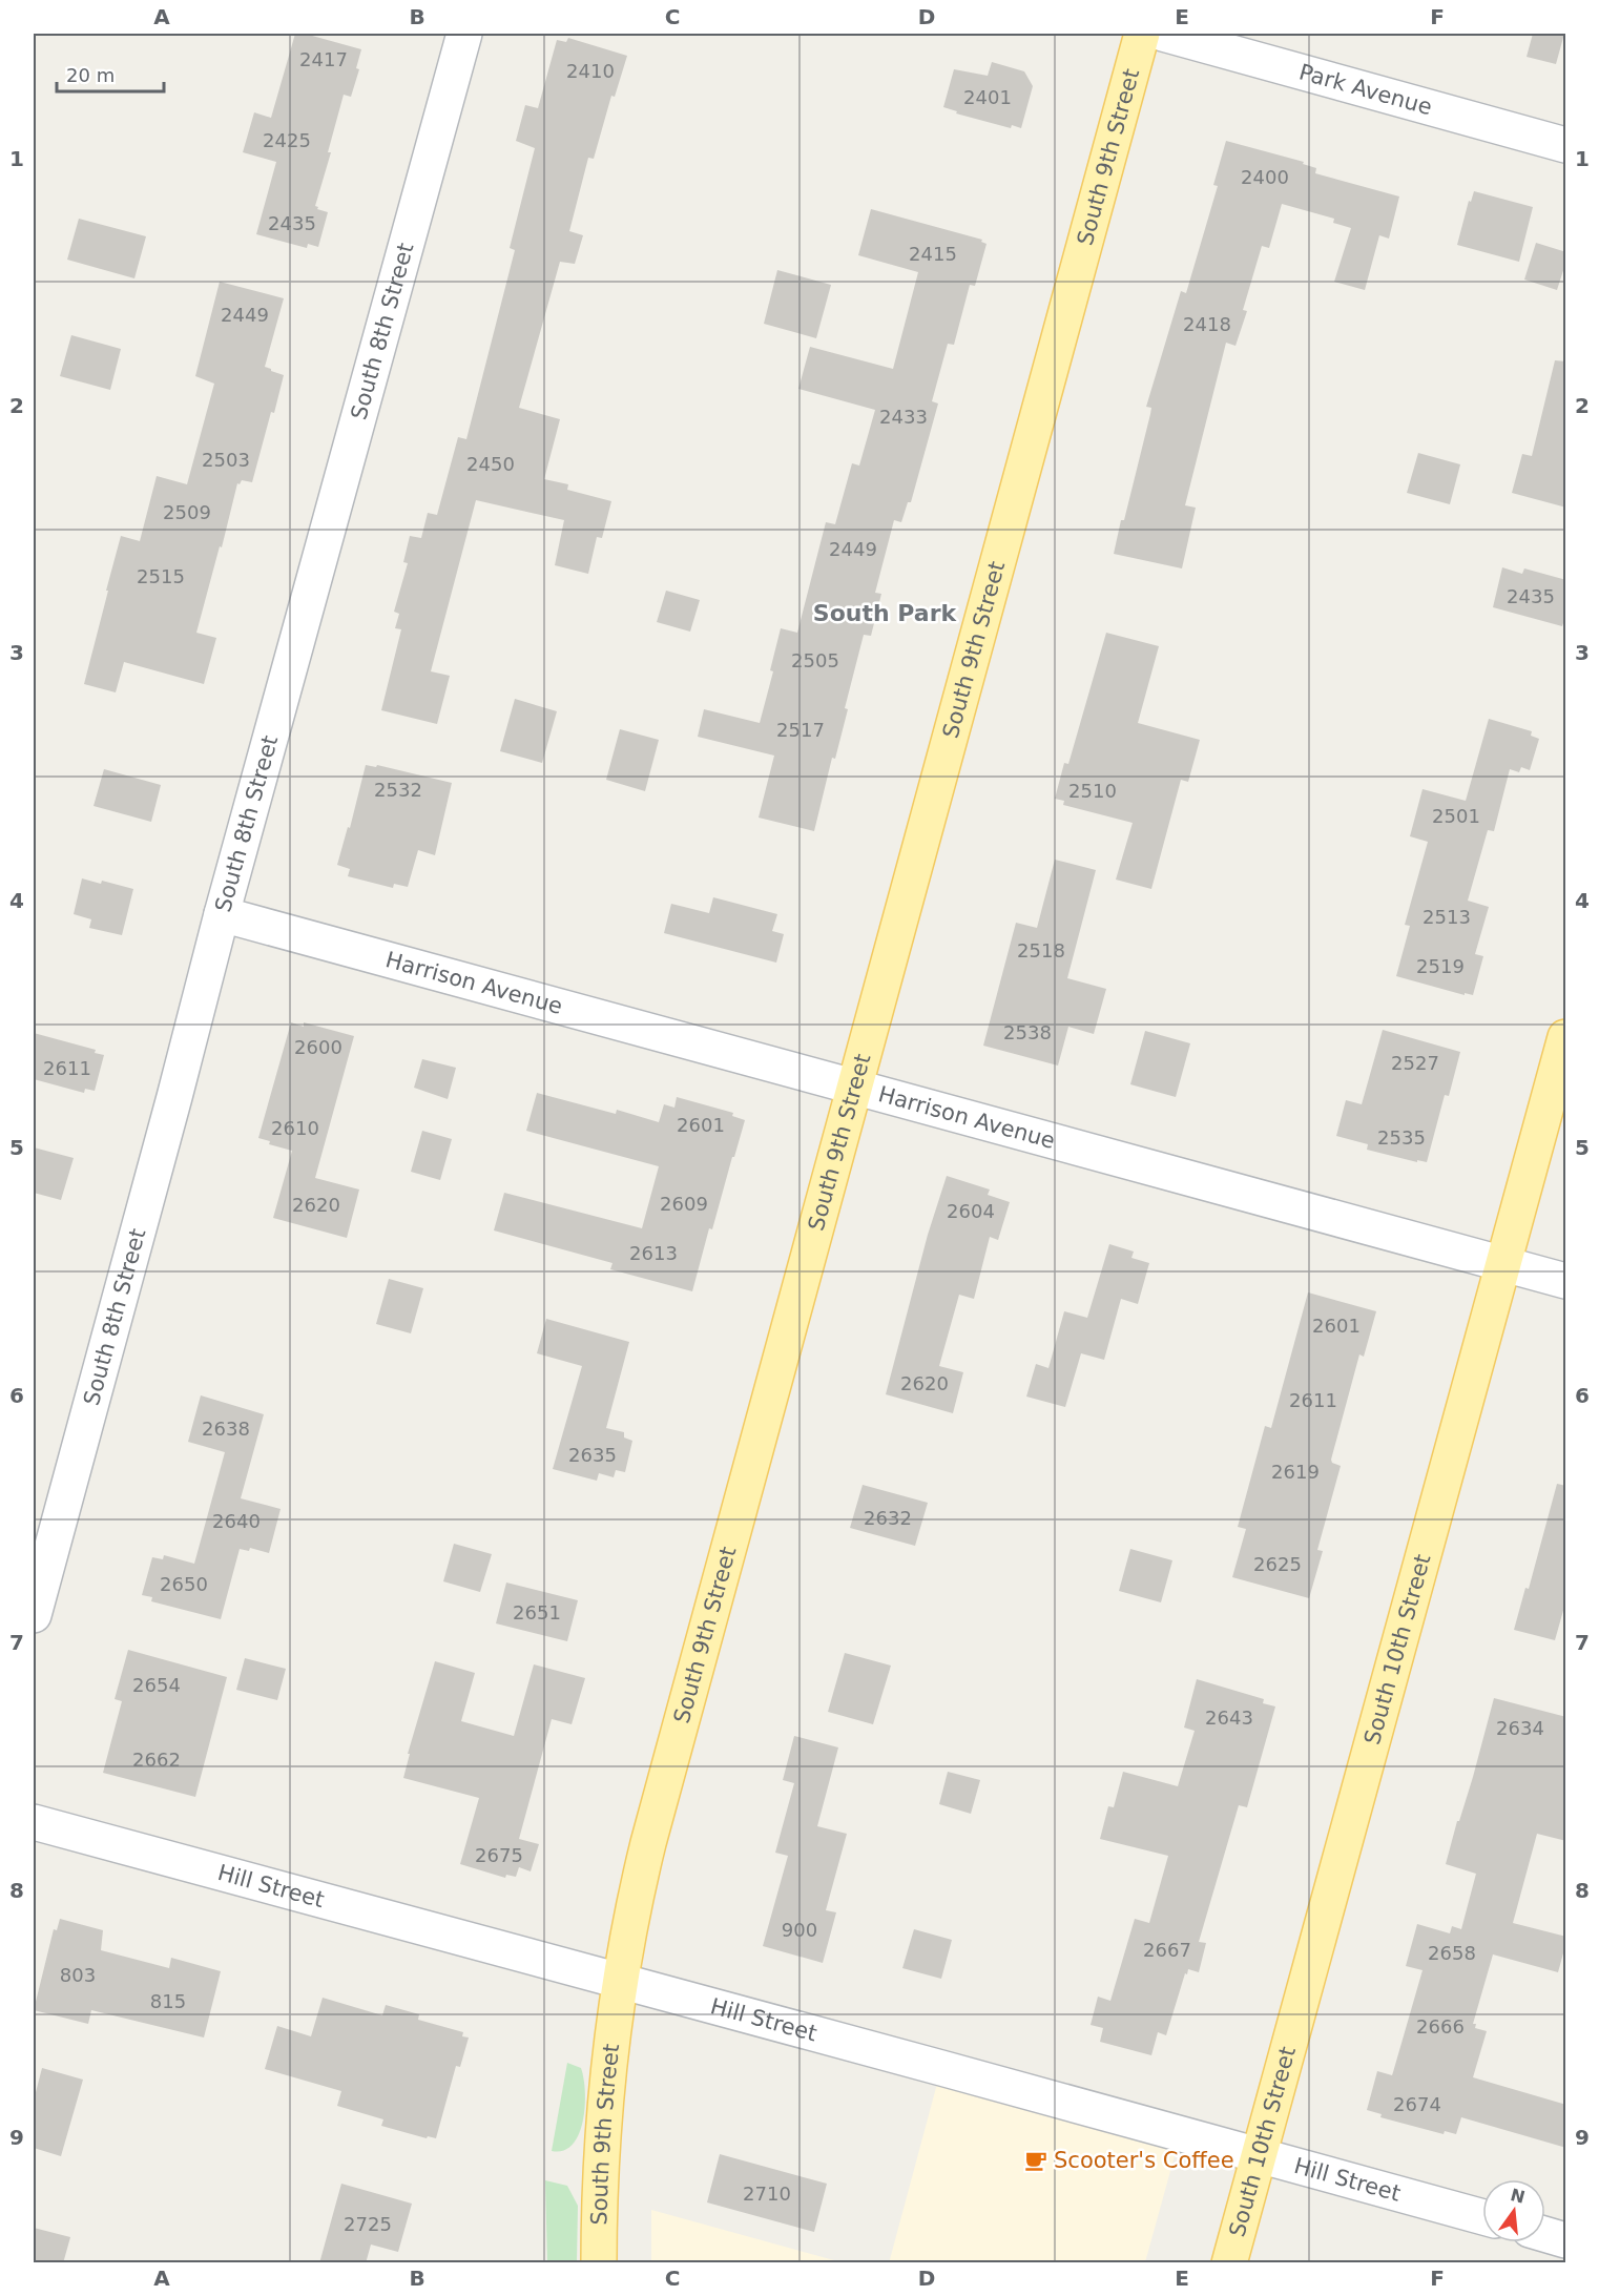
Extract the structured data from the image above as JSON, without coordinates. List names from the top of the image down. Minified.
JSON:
{"streets":{"main road":["South 9th Street","South 10th Street"],"street":["Park Avenue","South 8th Street","Harrison Avenue","Hill Street"]},"crossings":[["South 9th Street","Harrison Avenue"],["South 9th Street","Hill Street"],["South 8th Street","Harrison Avenue"],["Harrison Avenue","South 10th Street"],["South 10th Street","Hill Street"]],"districts":["South Park"],"places":{"cafe":["Scooter's Coffee"]},"house_numbers":["2417","2410","2401","2425","2400","2435","2415","2449","2418","2433","2503","2450","2509","2449","2515","2435","2505","2517","2532","2510","2501","2513","2518","2519","2538","2600","2527","2611","2601","2610","2535","2609","2620","2604","2613","2601","2620","2611","2638","2635","2619","2632","2640","2625","2650","2651","2654","2643","2634","2662","2675","900","2667","2658","803","815","2666","2674","2710","2725"],"scale_bar":"20 m","north":"top","grid":{"columns":["A","B","C","D","E","F"],"rows":["1","2","3","4","5","6","7","8","9"]}}
